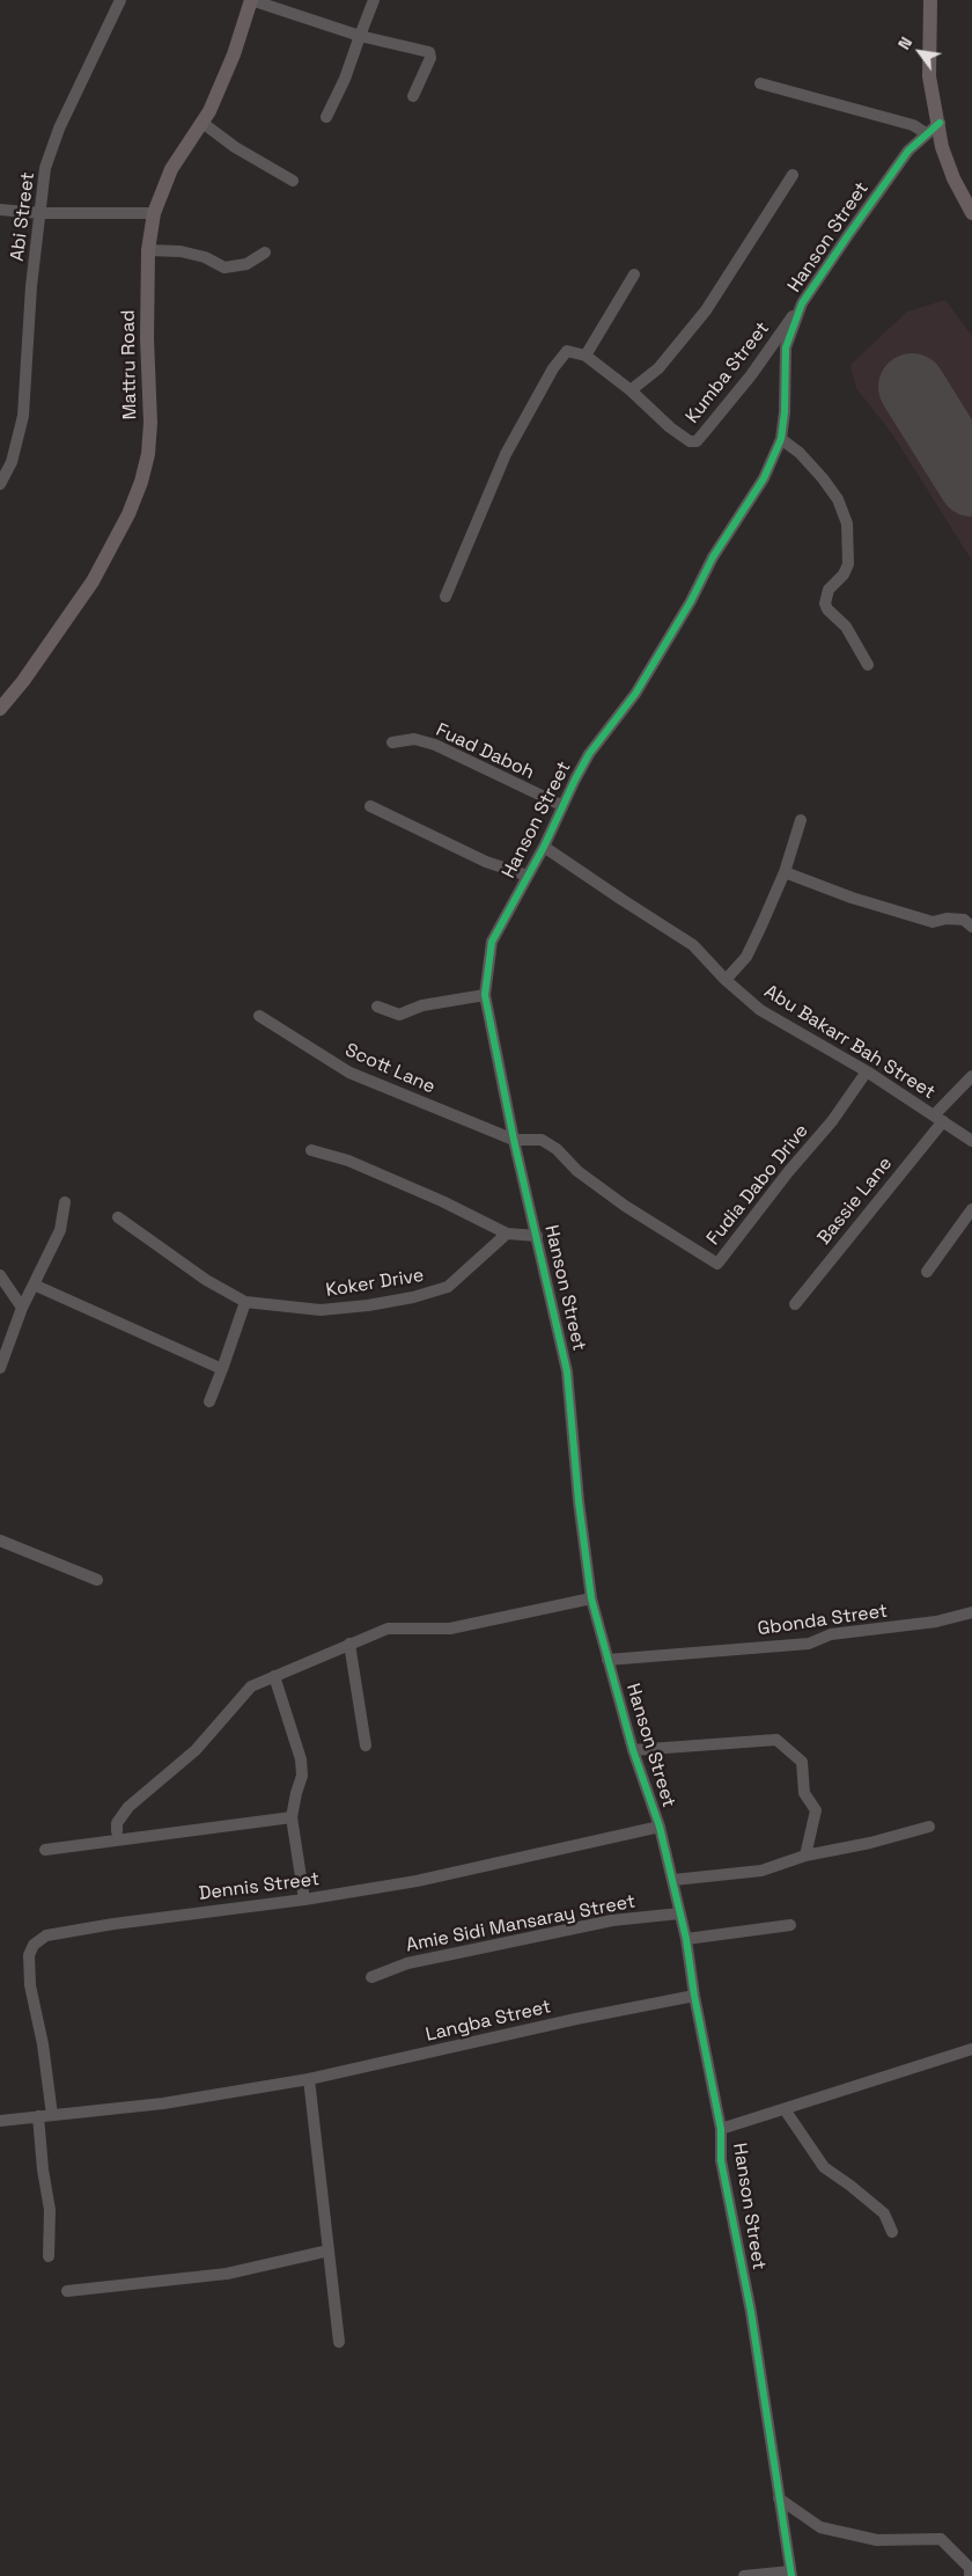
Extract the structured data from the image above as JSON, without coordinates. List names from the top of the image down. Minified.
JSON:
{"streets":{"main road":["Mattru Road"],"street":["Abi Street","Hanson Street","Kumba Street","Fuad Daboh","Abu Bakarr Bah Street","Scott Lane","Fudia Dabo Drive","Bassie Lane","Koker Drive","Gbonda Street","Dennis Street","Amie Sidi Mansaray Street","Langba Street"]},"crossings":[["Hanson Street","Kumba Street"],["Hanson Street","Fuad Daboh"],["Hanson Street","Abu Bakarr Bah Street"],["Hanson Street","Scott Lane"],["Hanson Street","Fudia Dabo Drive"],["Hanson Street","Gbonda Street"],["Hanson Street","Dennis Street"],["Hanson Street","Amie Sidi Mansaray Street"],["Hanson Street","Langba Street"],["Abu Bakarr Bah Street","Fudia Dabo Drive"],["Abu Bakarr Bah Street","Bassie Lane"],["Scott Lane","Fudia Dabo Drive"],["Dennis Street","Langba Street"]],"north":"top left"}
